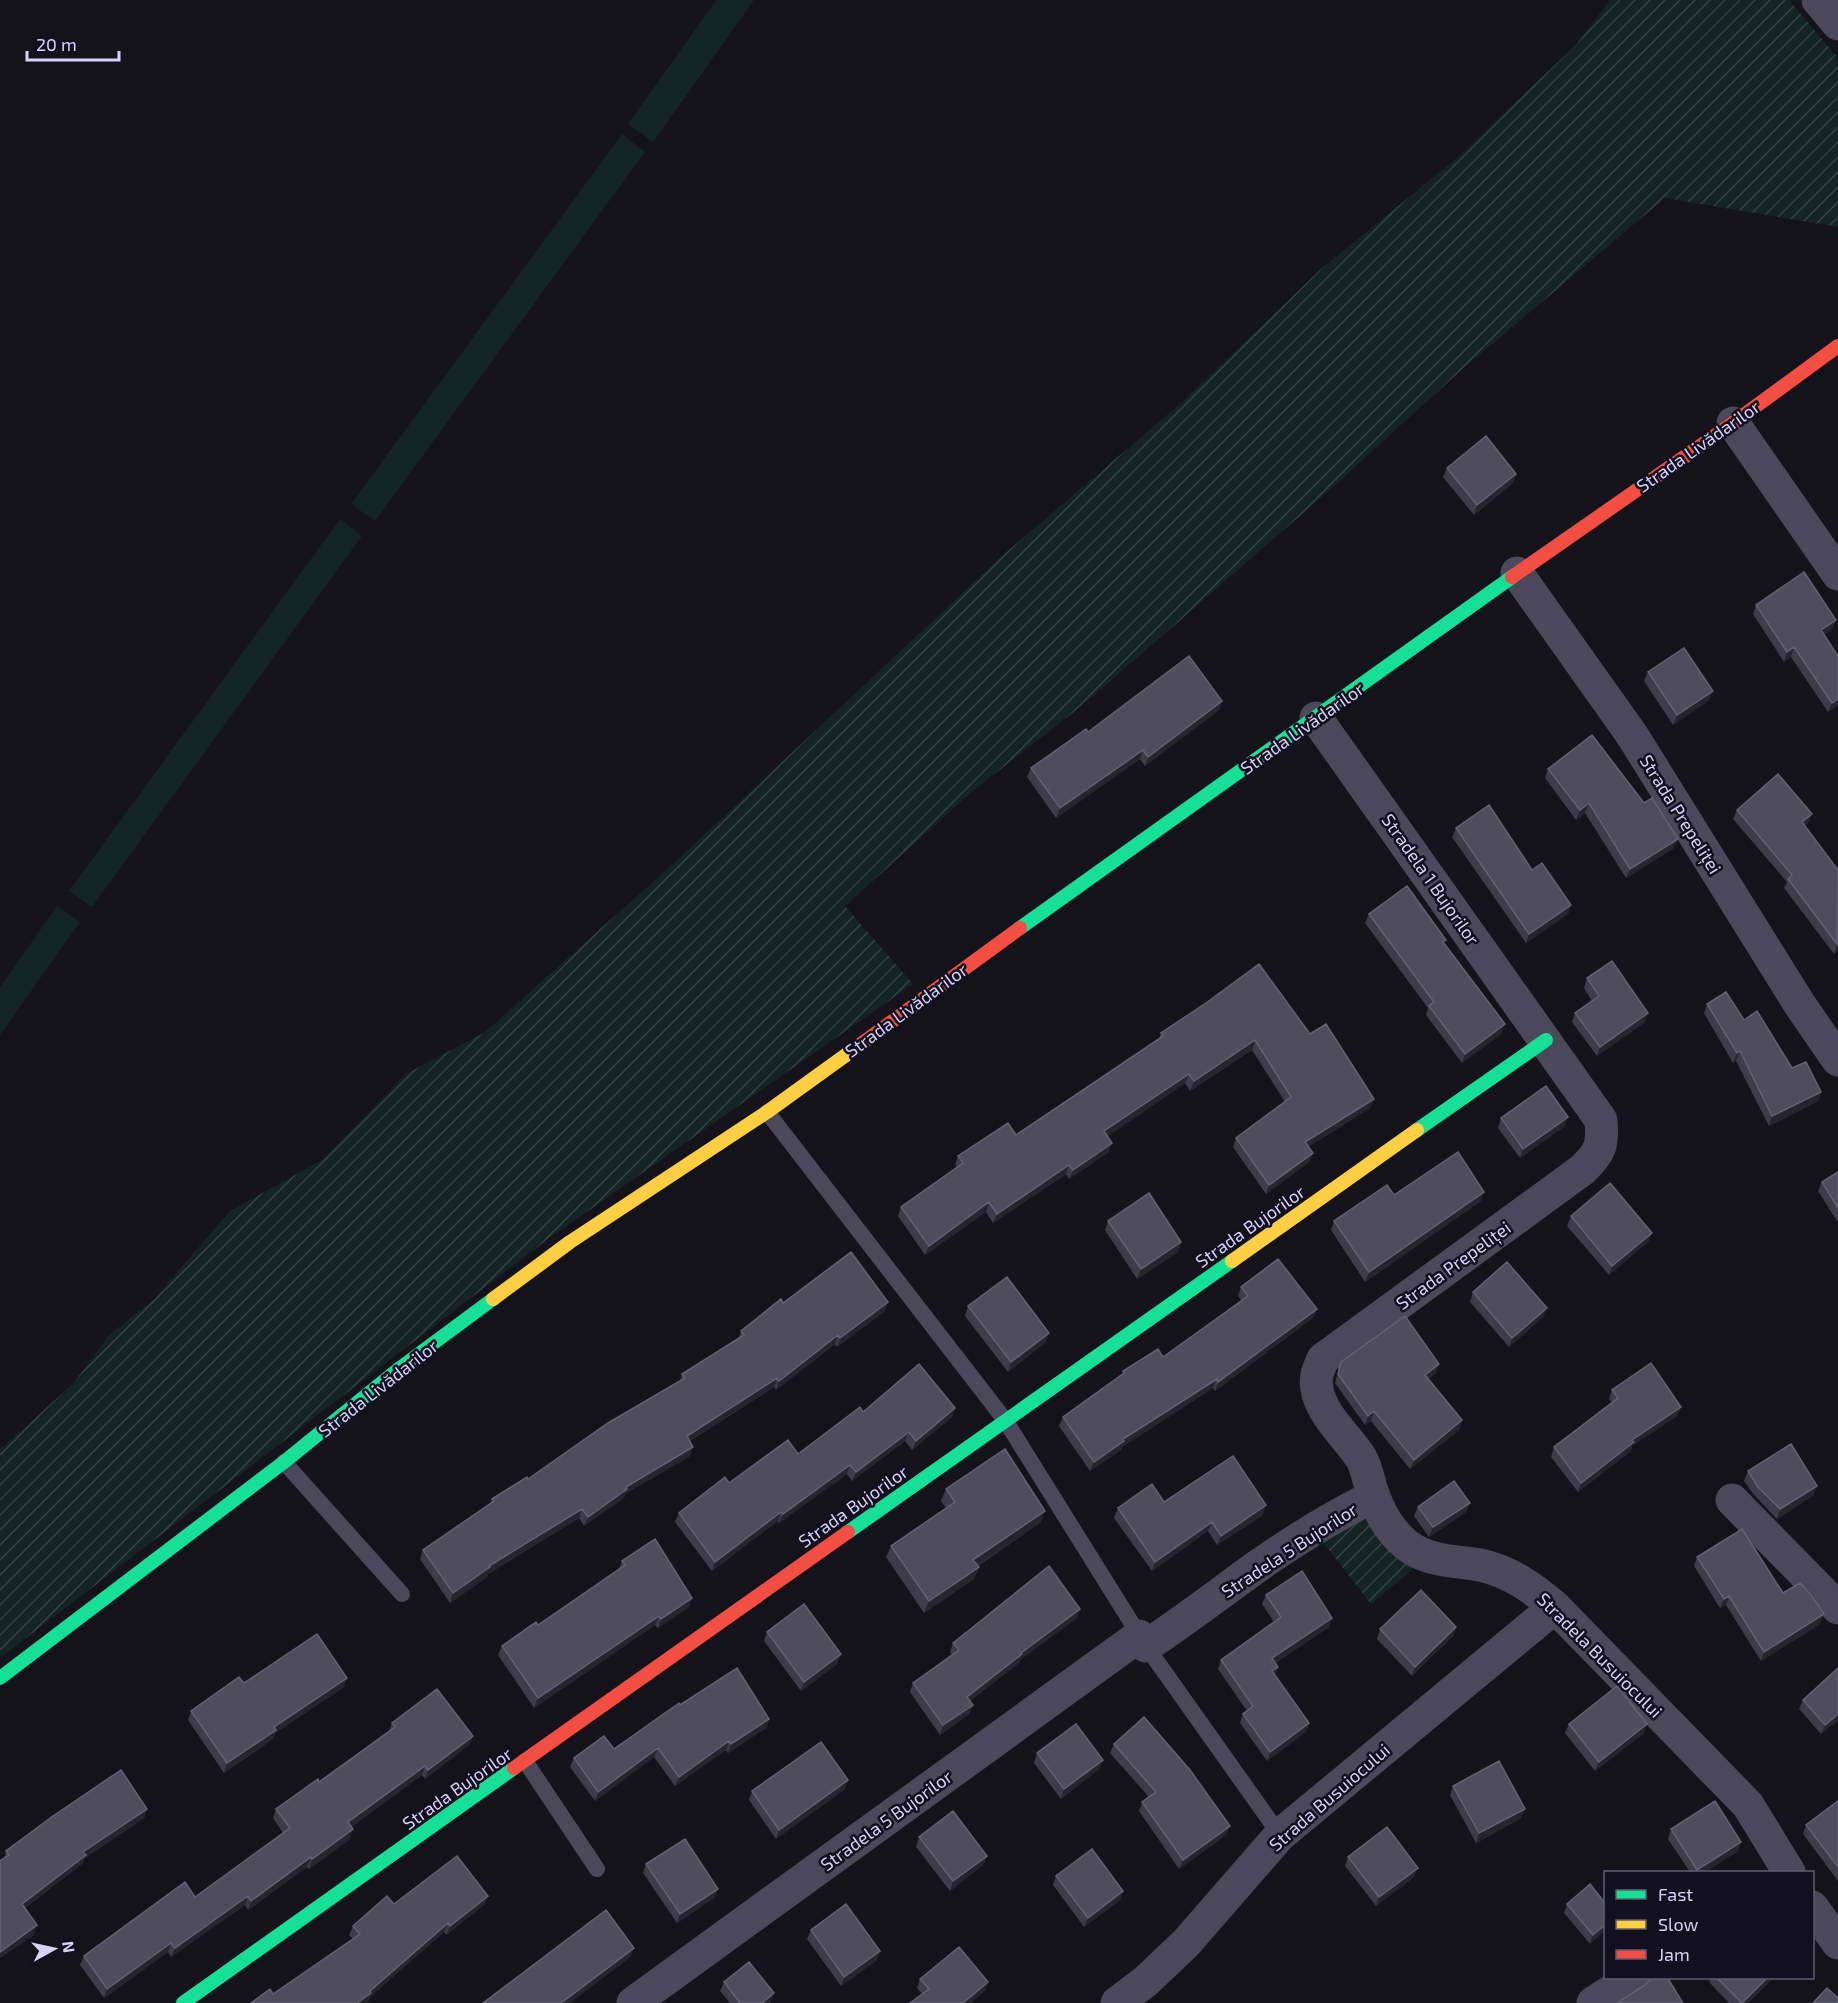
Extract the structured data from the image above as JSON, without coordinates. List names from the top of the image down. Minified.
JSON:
{"streets":{"street":["Strada Livădarilor","Strada Prepeliței","Stradela 1 Bujorilor","Strada Bujorilor","Stradela 5 Bujorilor","Stradela Busuiocului","Strada Busuiocului"]},"crossings":[["Strada Livădarilor","Strada Prepeliței"],["Strada Livădarilor","Stradela 1 Bujorilor"],["Strada Prepeliței","Stradela 1 Bujorilor"],["Strada Prepeliței","Strada Bujorilor"],["Strada Prepeliței","Stradela 5 Bujorilor"],["Strada Prepeliței","Stradela Busuiocului"],["Stradela 1 Bujorilor","Strada Bujorilor"],["Stradela 5 Bujorilor","Stradela Busuiocului"],["Stradela Busuiocului","Strada Busuiocului"]],"legend":["Fast","Slow","Jam"],"scale_bar":"20 m","north":"right"}
